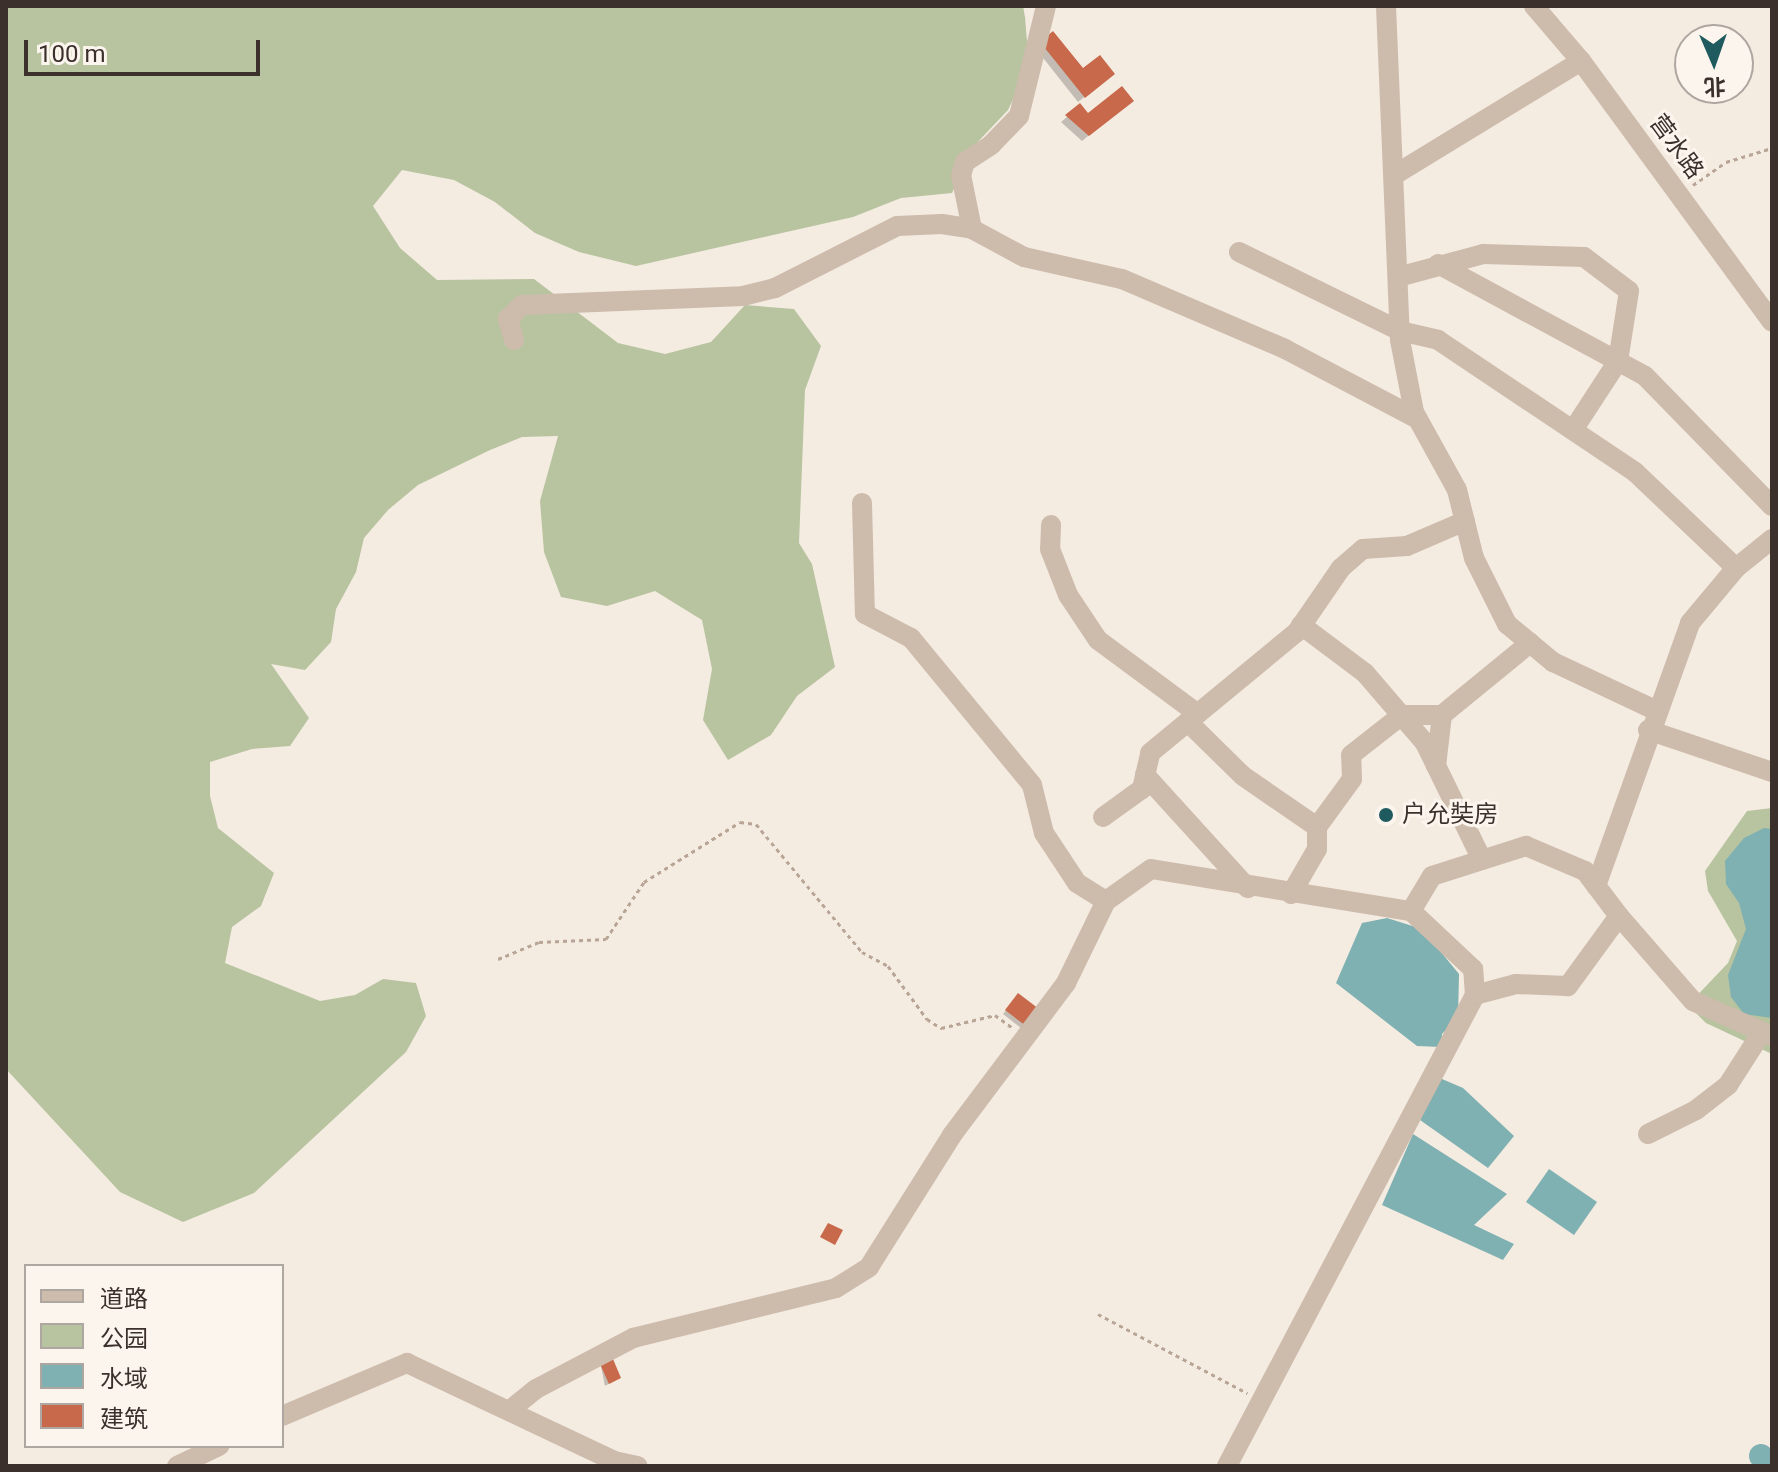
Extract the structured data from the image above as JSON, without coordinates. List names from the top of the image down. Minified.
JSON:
{"streets":{"street":["营水路"]},"places":["户允奘房"],"legend":["道路","公园","水域","建筑"],"scale_bar":"100 m","north":"bottom"}
